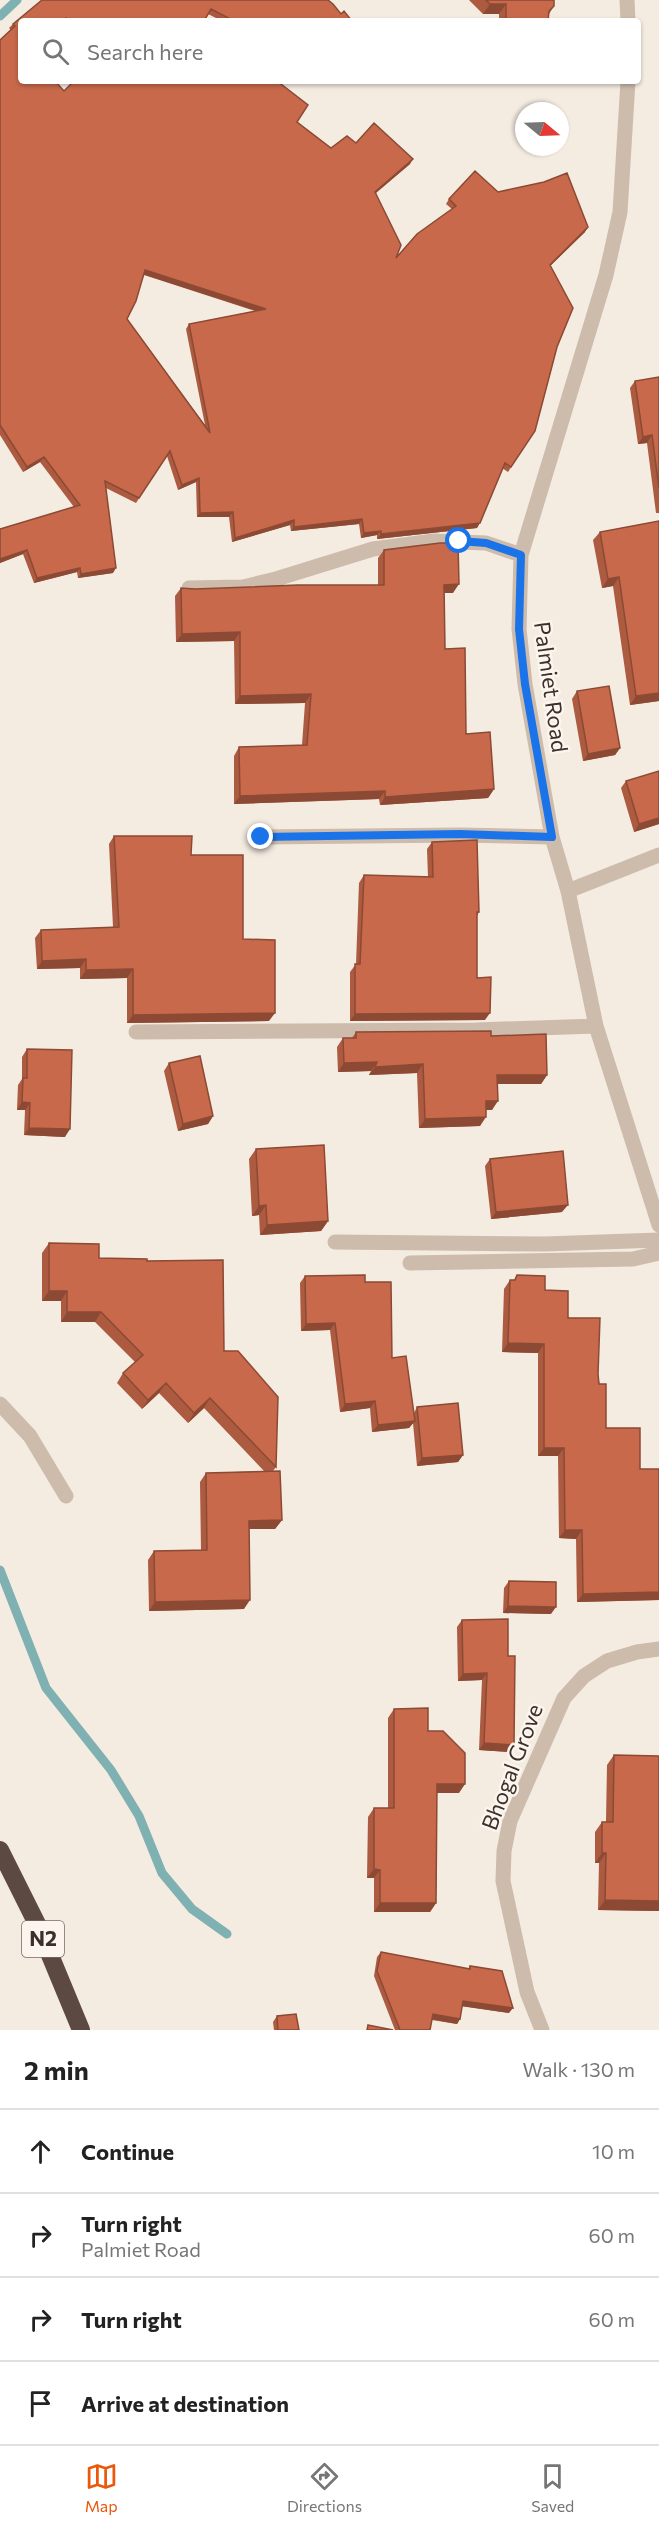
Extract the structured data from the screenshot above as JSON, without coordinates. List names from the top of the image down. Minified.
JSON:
{"streets":{"highway":["N2"],"street":["Palmiet Road","Bhogal Grove"]},"north":"right","page":{"search":"Search here","heading":["2 min","Walk · 130 m"],"list":[["Continue","10 m"],["Turn right","Palmiet Road","60 m"],["Turn right","60 m"],"Arrive at destination"],"nav":["Map","Directions","Saved"]}}
